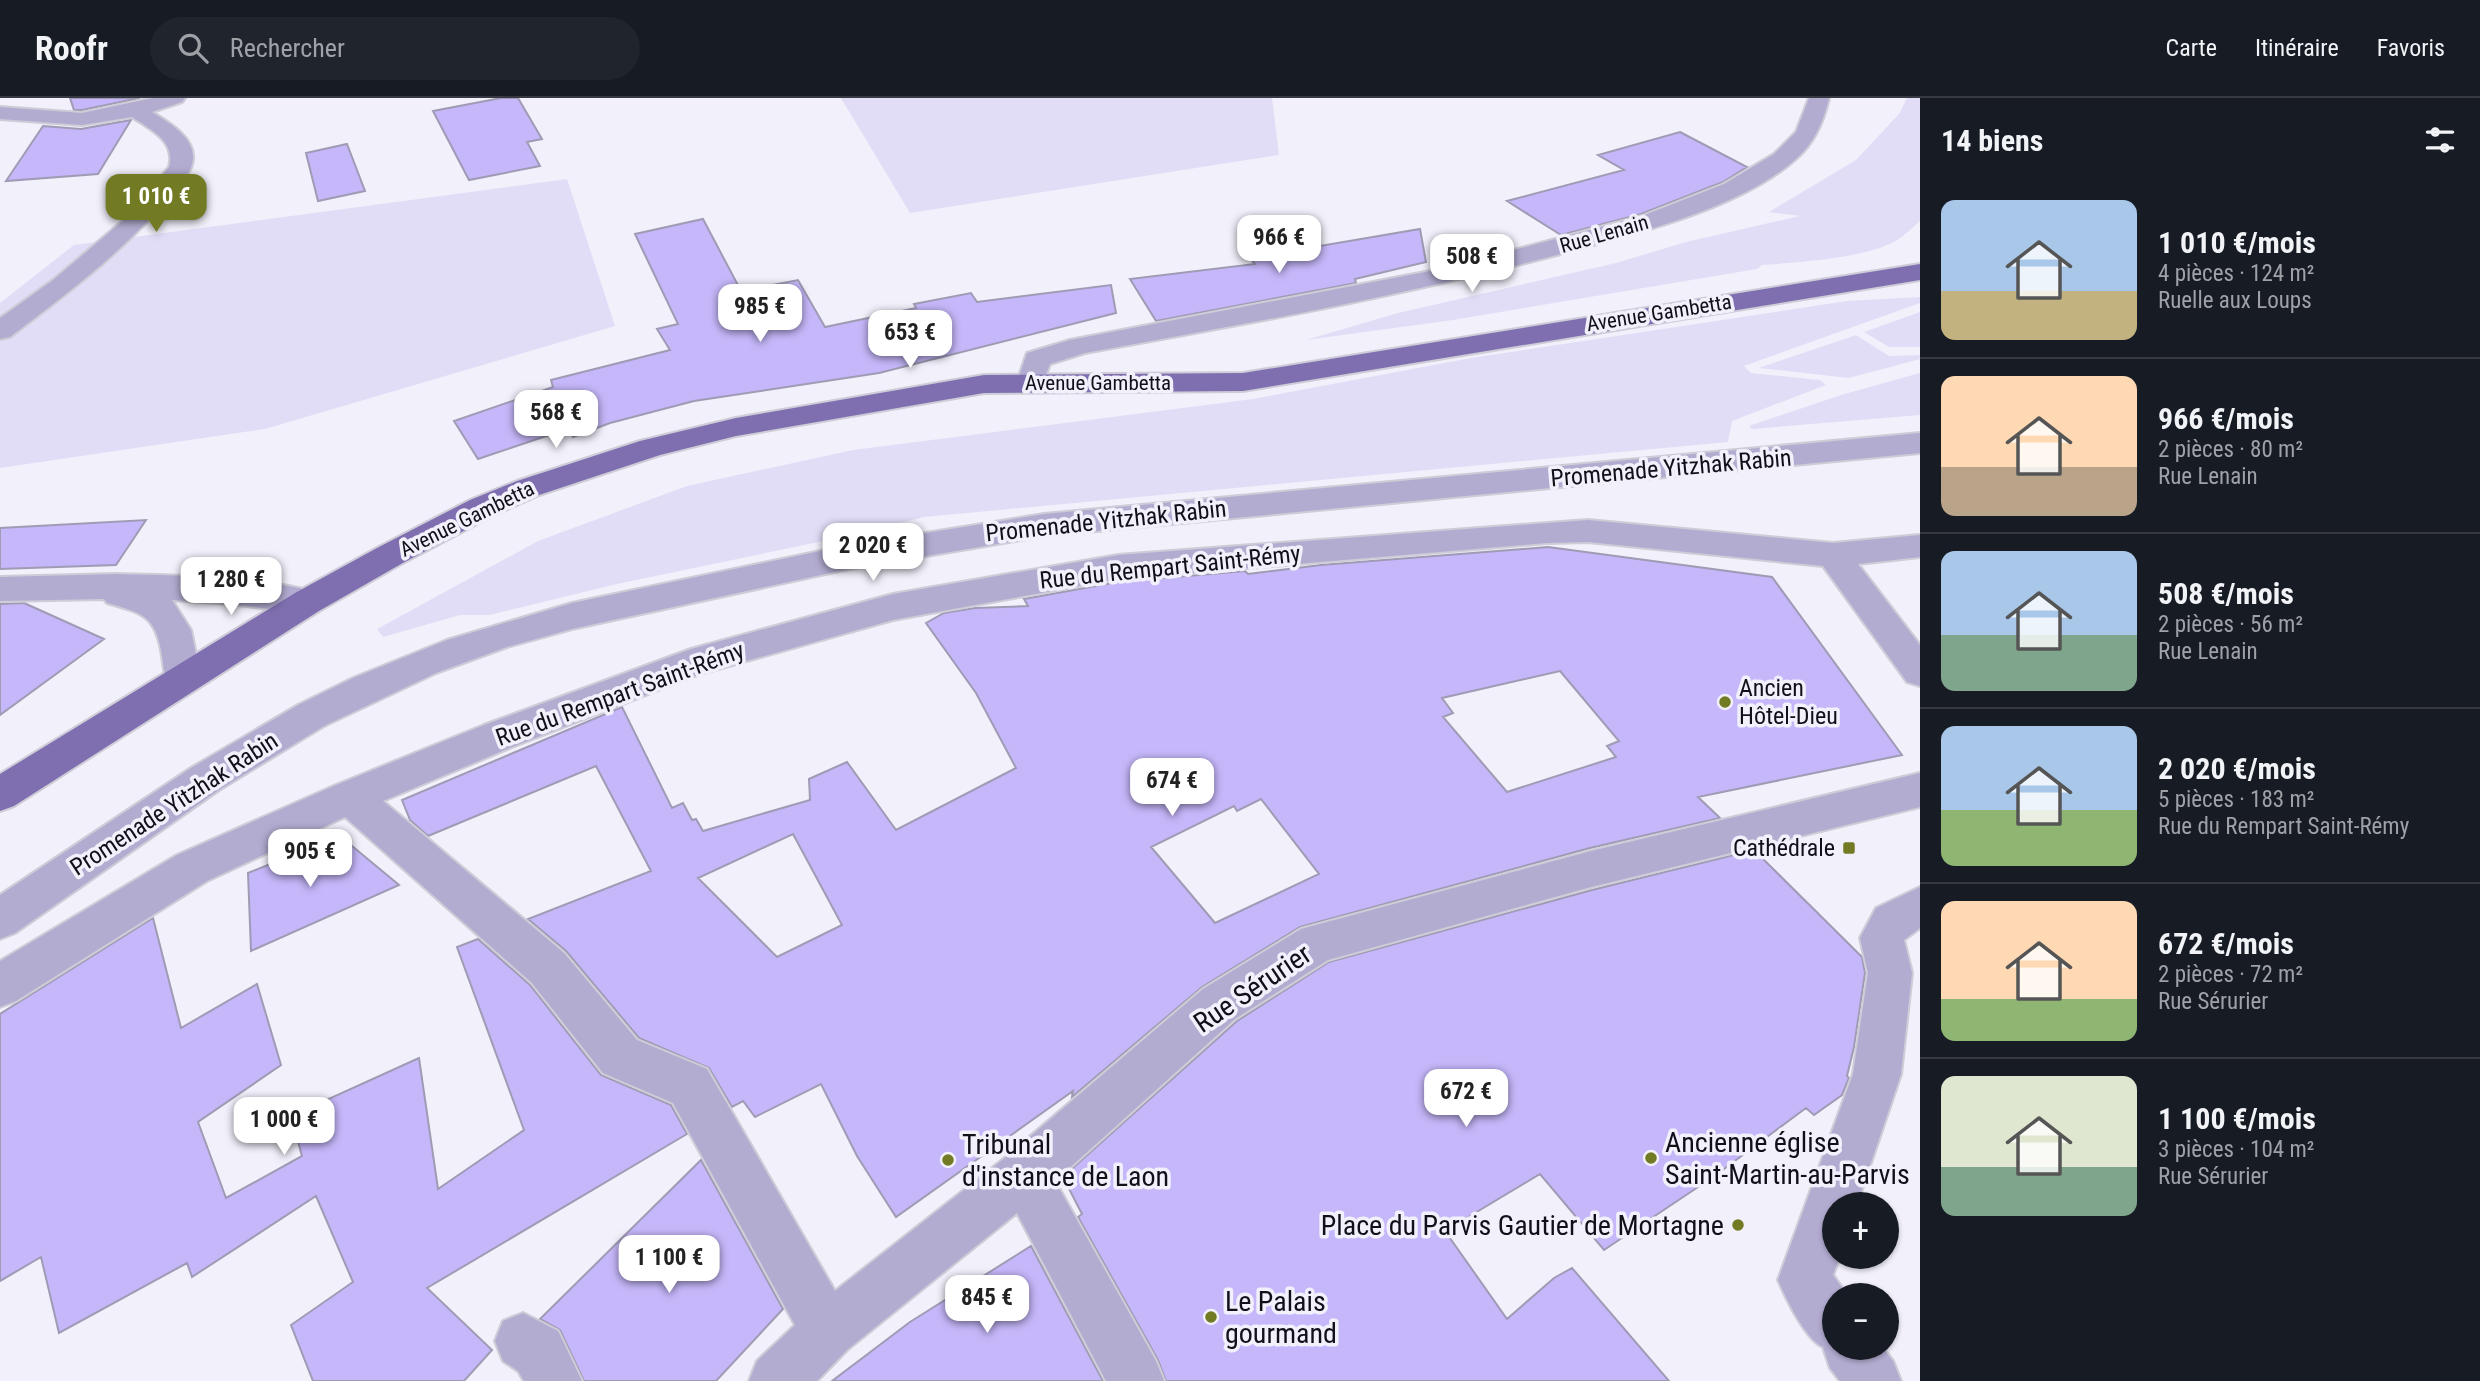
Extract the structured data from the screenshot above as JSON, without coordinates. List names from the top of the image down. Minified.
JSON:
{"streets":{"main road":["Avenue Gambetta"],"street":["Rue Lenain","Promenade Yitzhak Rabin","Rue du Rempart Saint-Rémy","Rue Sérurier"]},"crossings":[["Rue Lenain","Avenue Gambetta"]],"places":{"other":["Ancien Hôtel-Dieu","Ancienne église Saint-Martin-au-Parvis","Tribunal d'instance de Laon","Place du Parvis Gautier de Mortagne","Le Palais gourmand"],"transit":["Cathédrale"]},"page":{"header":"Roofr","search":"Rechercher","nav":["Carte","Itinéraire","Favoris"],"heading":"14 biens","price":["1 010 €","966 €","508 €","985 €","653 €","568 €","2 020 €","1 280 €","674 €","905 €","672 €","1 000 €","1 100 €","845 €"],"list":[{"name":"1 010 €/mois","note":"4 pièces · 124 m² · Ruelle aux Loups"},{"name":"966 €/mois","note":"2 pièces · 80 m² · Rue Lenain"},{"name":"508 €/mois","note":"2 pièces · 56 m² · Rue Lenain"},{"name":"2 020 €/mois","note":"5 pièces · 183 m² · Rue du Rempart Saint-Rémy"},{"name":"672 €/mois","note":"2 pièces · 72 m² · Rue Sérurier"},{"name":"1 100 €/mois","note":"3 pièces · 104 m² · Rue Sérurier"}],"map_buttons":["+","−"]}}
